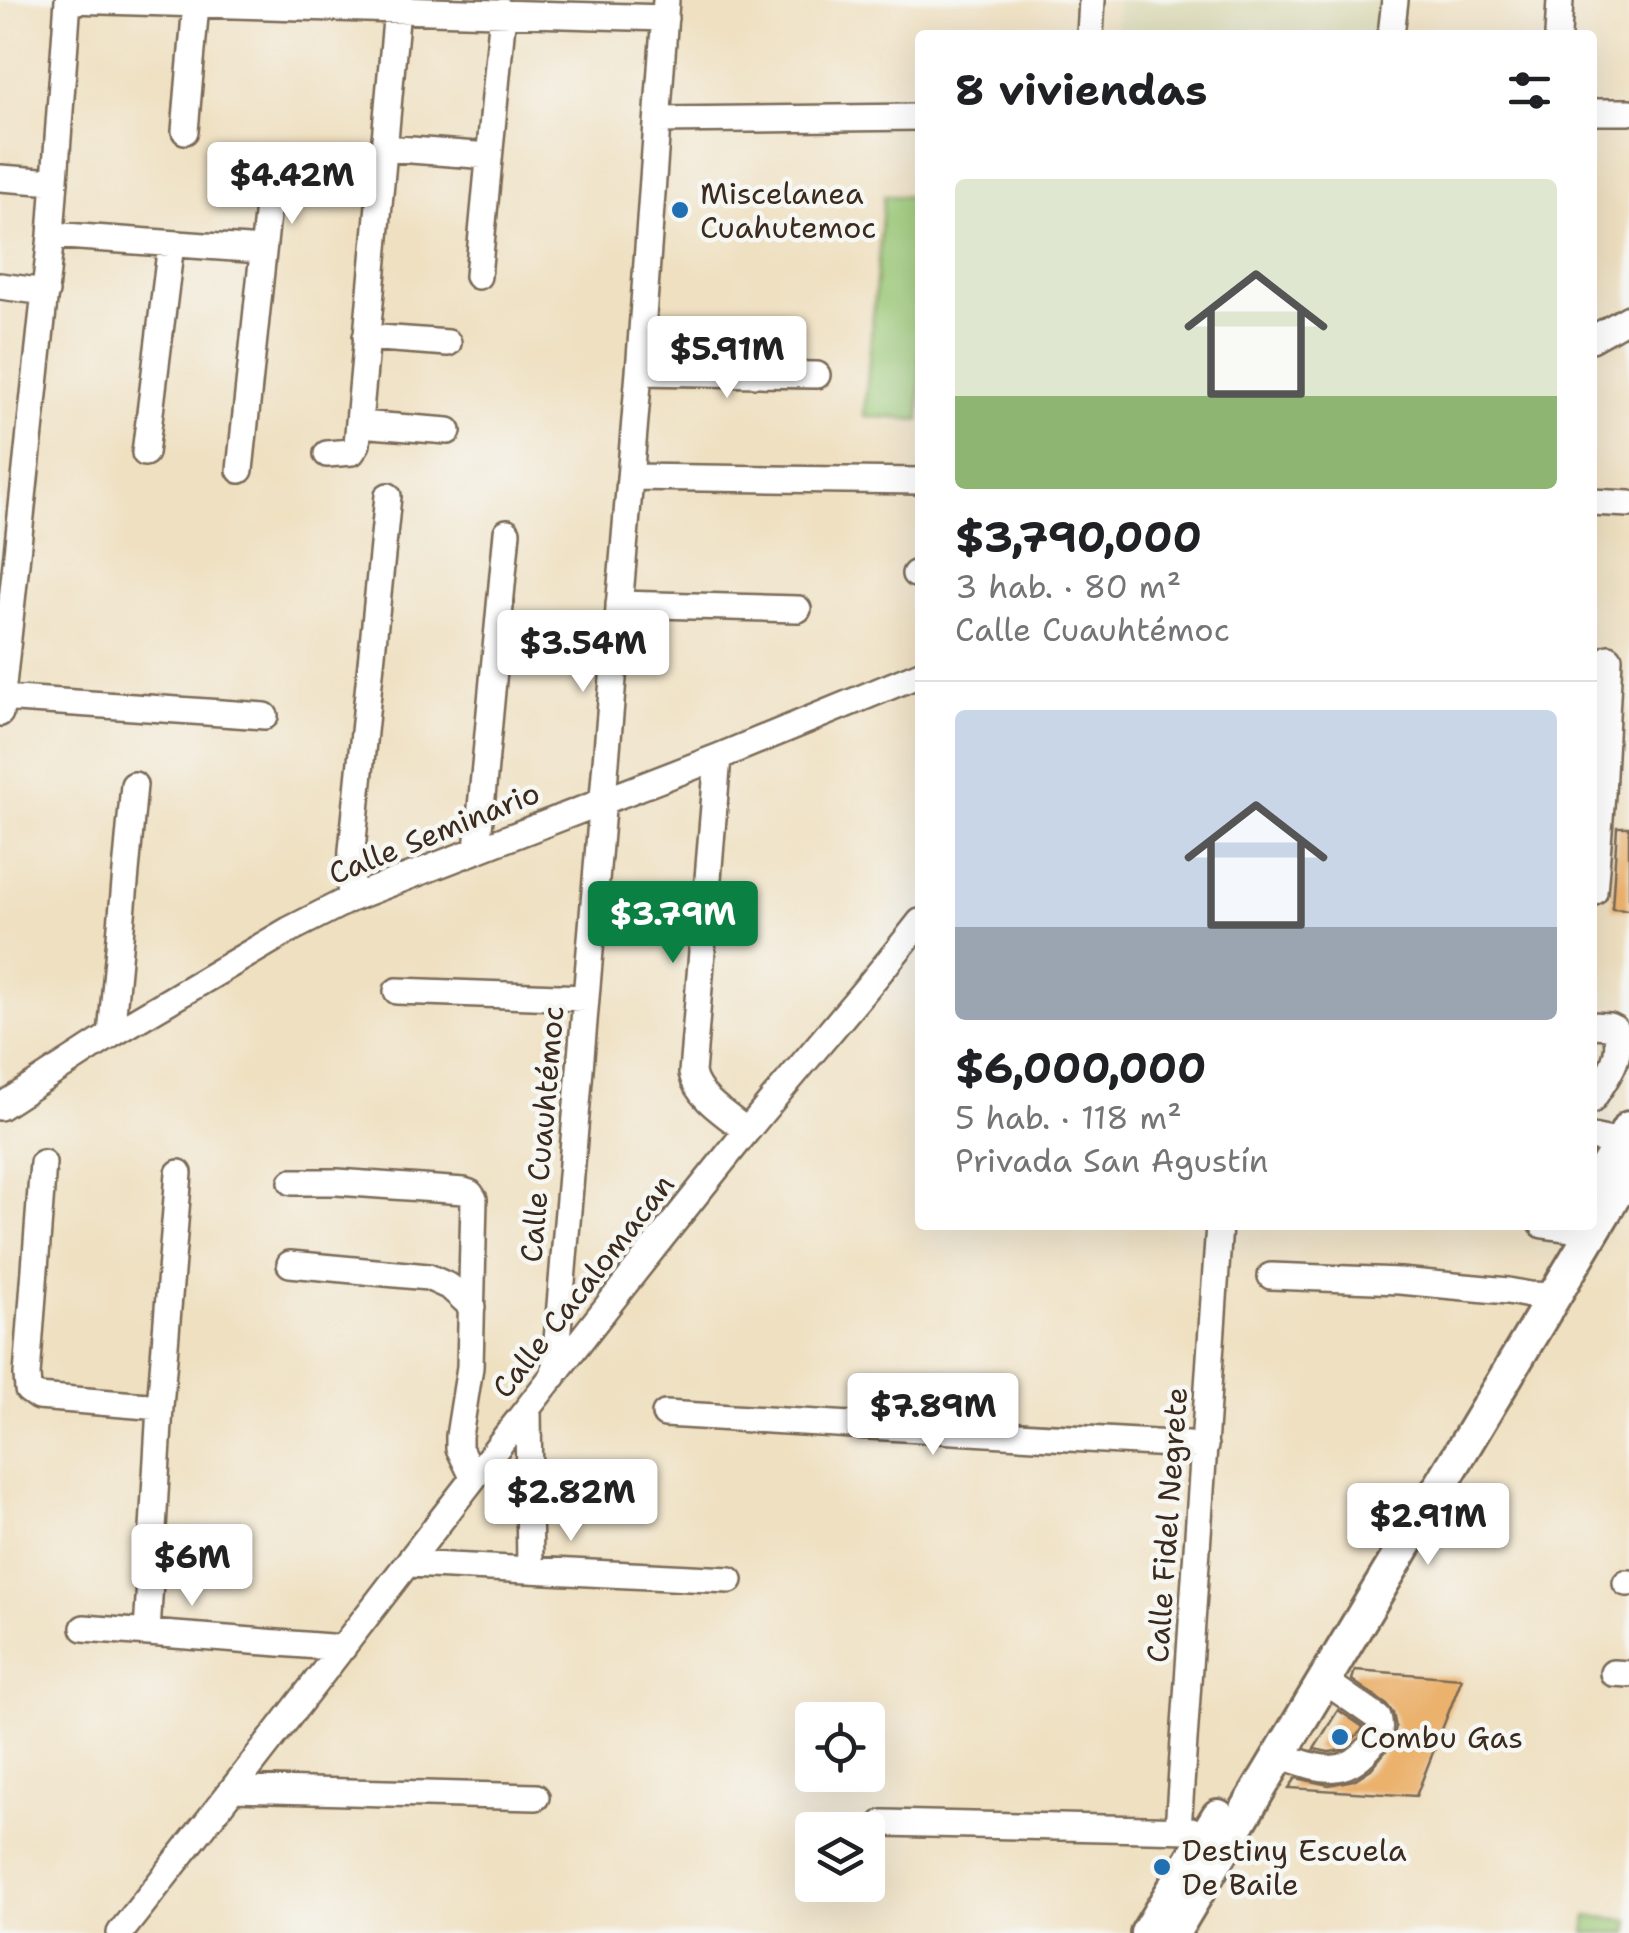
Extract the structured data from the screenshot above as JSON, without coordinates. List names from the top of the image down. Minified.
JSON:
{"streets":{"street":["Calle Seminario","Calle Cuauhtémoc","Calle Cacalomacan","Calle Fidel Negrete"]},"crossings":[["Calle Seminario","Calle Cuauhtémoc"],["Calle Cuauhtémoc","Calle Cacalomacan"]],"places":["Miscelanea Cuahutemoc","Combu Gas","Destiny Escuela De Baile"],"page":{"heading":"8 viviendas","price":["$4.42M","$5.91M","$3.54M","$3.79M","$7.89M","$2.82M","$2.91M","$6M"],"list":[{"name":"$3,790,000","note":"3 hab. · 80 m² · Calle Cuauhtémoc"},{"name":"$6,000,000","note":"5 hab. · 118 m² · Privada San Agustín"}]}}
